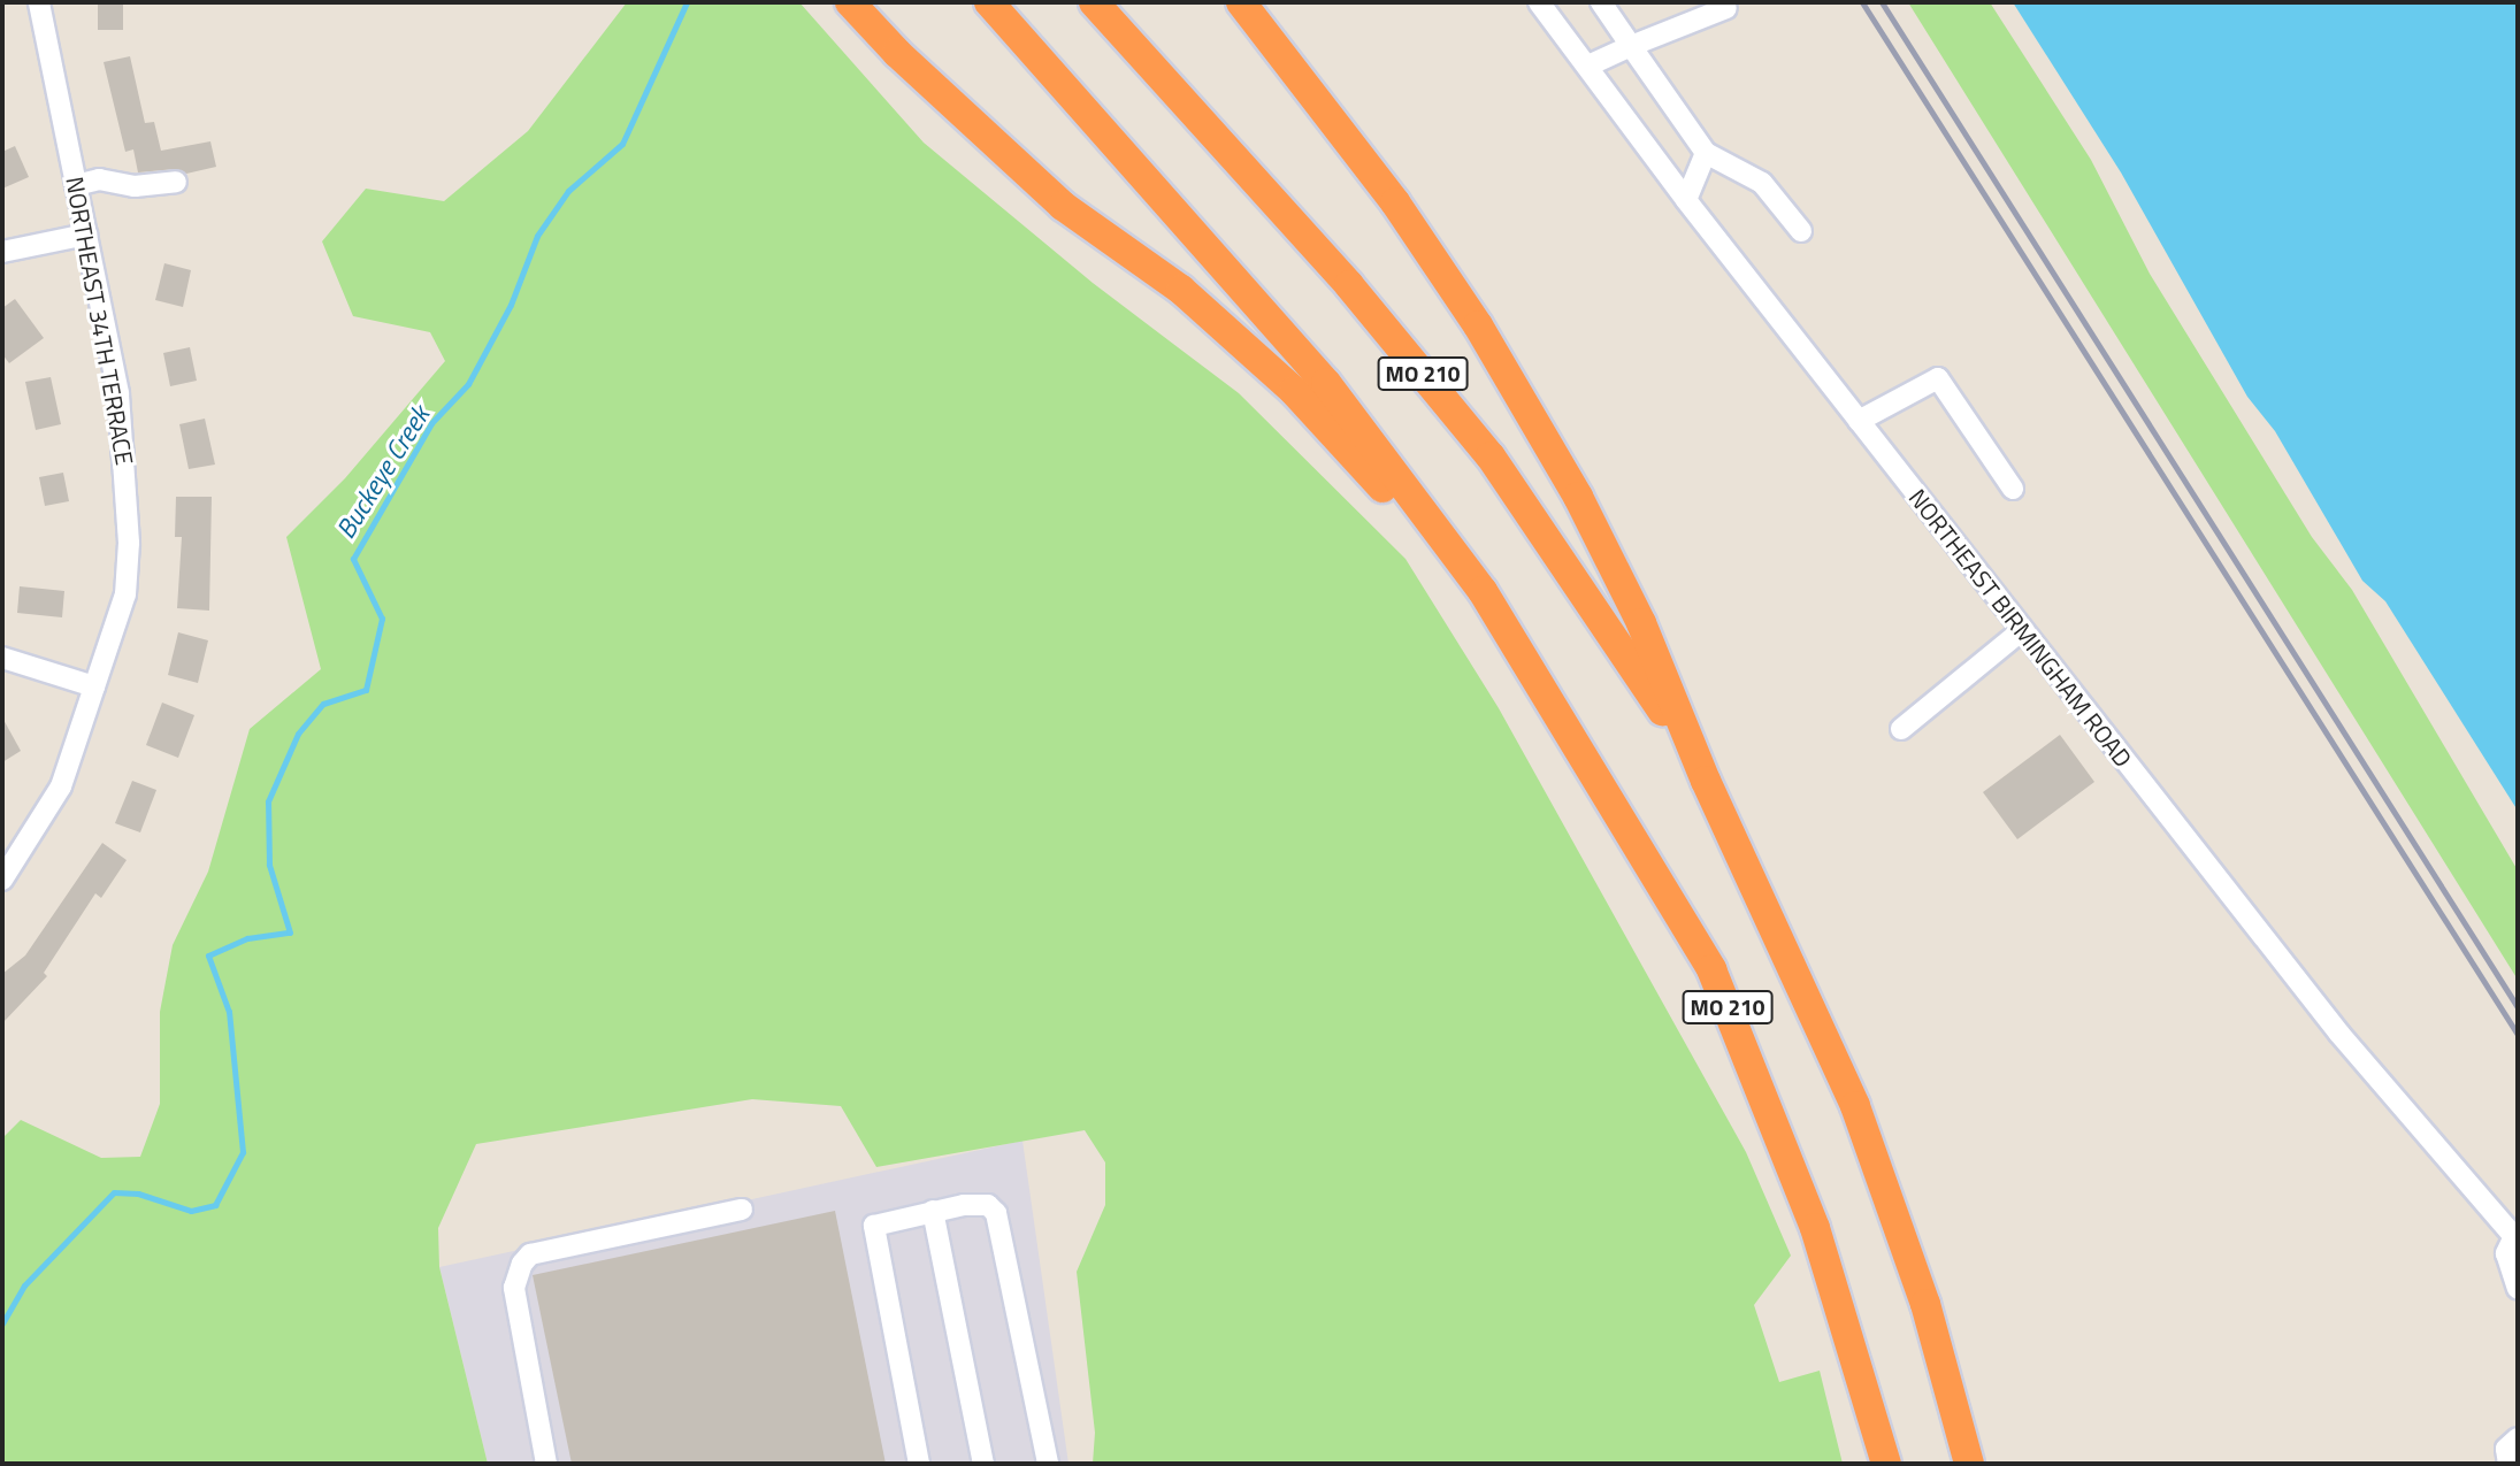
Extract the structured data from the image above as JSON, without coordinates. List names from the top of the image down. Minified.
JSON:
{"streets":{"highway":["MO 210"],"street":["NORTHEAST 34TH TERRACE","NORTHEAST BIRMINGHAM ROAD"]},"water":["Buckeye Creek"]}
